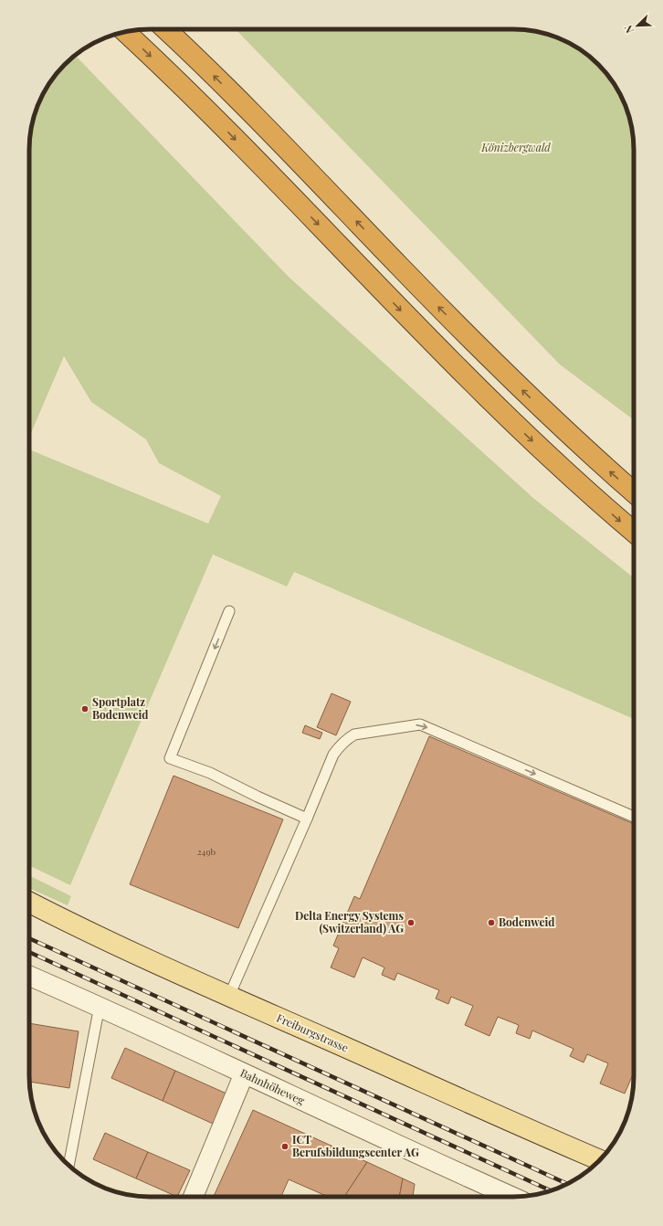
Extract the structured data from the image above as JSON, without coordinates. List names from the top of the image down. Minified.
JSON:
{"streets":{"main road":["Freiburgstrasse"],"street":["Bahnhöheweg"]},"parks":["Könizbergwald"],"places":["Sportplatz Bodenweid","Delta Energy Systems (Switzerland) AG","Bodenweid","ICT Berufsbildungscenter AG"],"house_numbers":["249b"],"north":"bottom left"}
